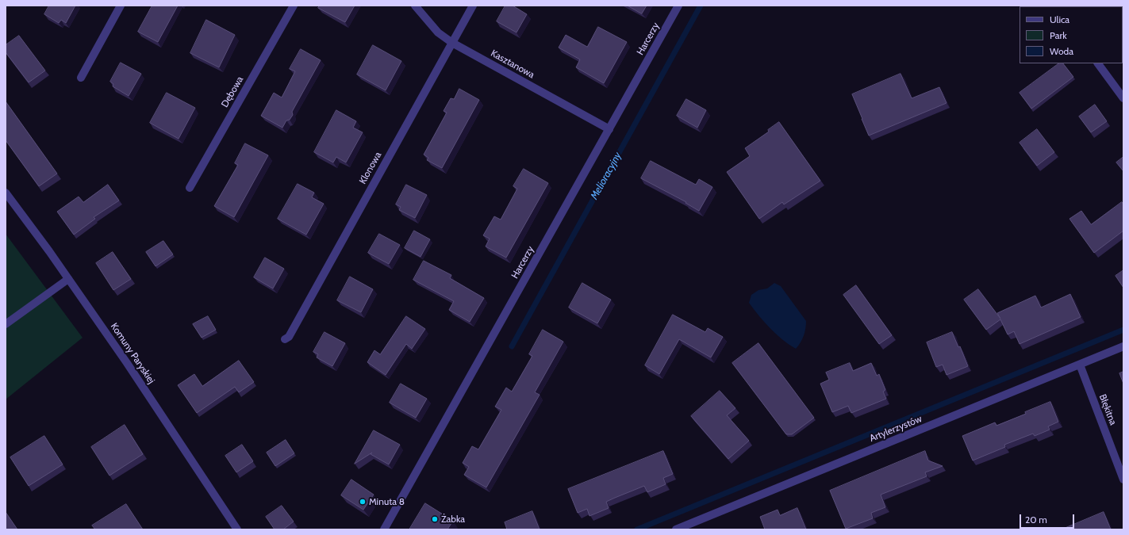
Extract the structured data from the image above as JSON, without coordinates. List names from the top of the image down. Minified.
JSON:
{"streets":{"street":["Harcerzy","Kasztanowa","Dębowa","Klonowa","Komuny Paryskiej","Błękitna","Artylerzystów"]},"crossings":[["Harcerzy","Kasztanowa"],["Kasztanowa","Klonowa"],["Błękitna","Artylerzystów"]],"water":["Melioracyjny"],"places":["Minuta 8","Żabka"],"legend":["Ulica","Park","Woda"],"scale_bar":"20 m"}
